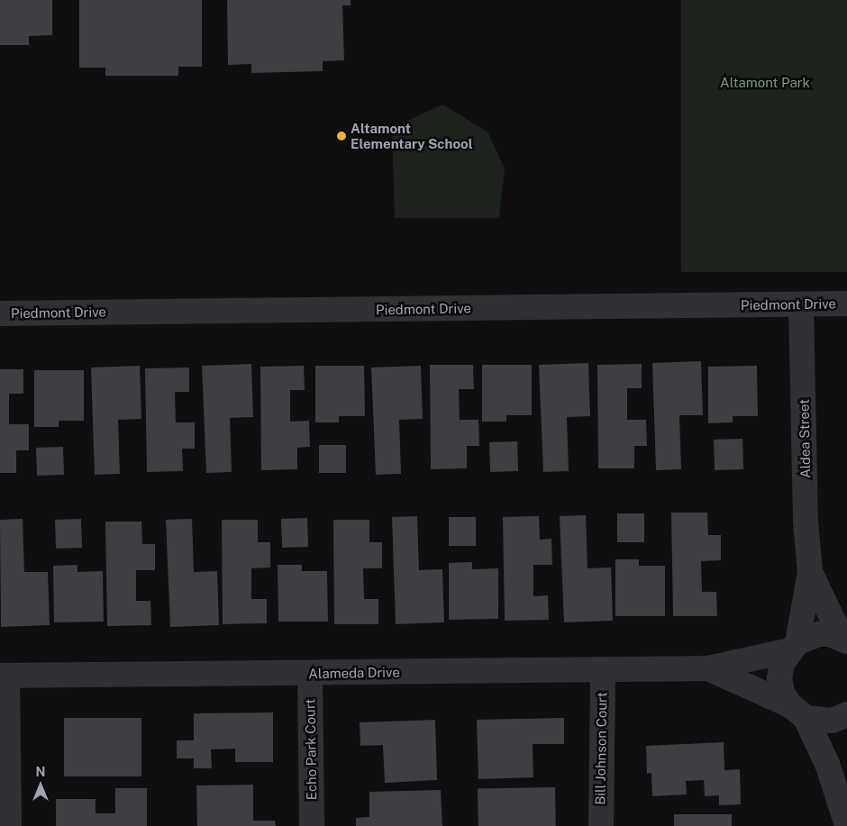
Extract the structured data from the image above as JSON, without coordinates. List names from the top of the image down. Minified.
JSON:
{"streets":{"street":["Piedmont Drive","Aldea Street","Alameda Drive","Bill Johnson Court","Echo Park Court"]},"crossings":[["Piedmont Drive","Aldea Street"],["Aldea Street","Alameda Drive"],["Alameda Drive","Bill Johnson Court"],["Alameda Drive","Echo Park Court"]],"parks":["Altamont Park"],"places":["Altamont Elementary School"],"north":"top"}
